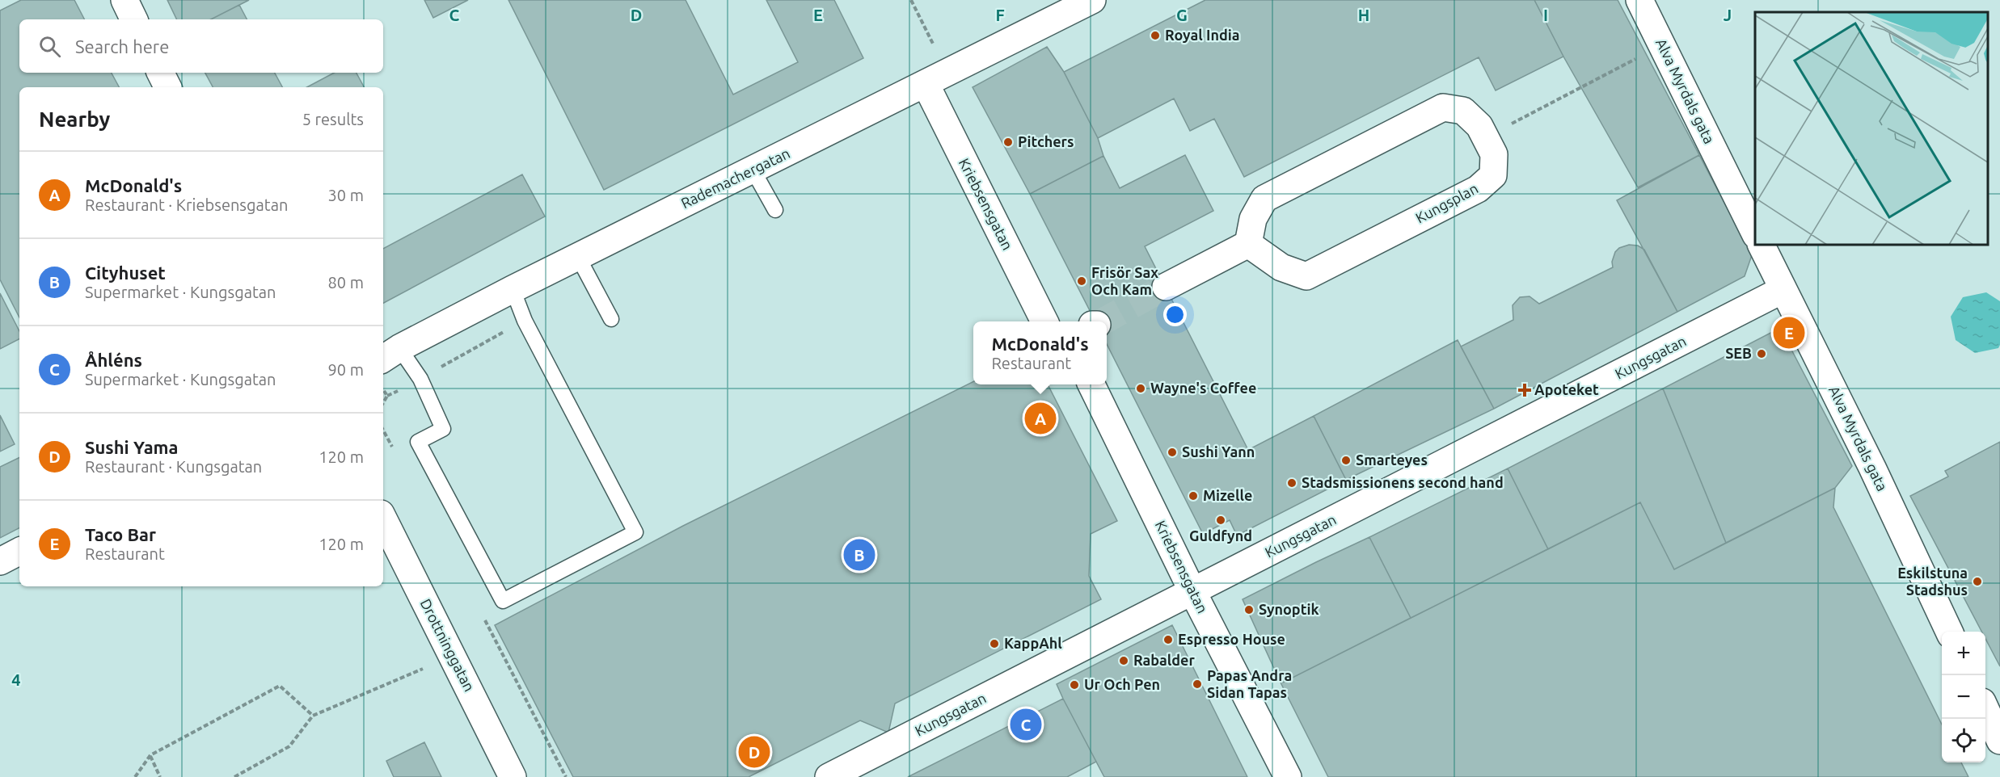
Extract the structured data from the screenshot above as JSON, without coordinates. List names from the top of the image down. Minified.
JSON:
{"streets":{"street":["Alva Myrdals gata","Rademachergatan","Kungsplan","Kriebsensgatan","Kungsgatan","Drottninggatan"]},"crossings":[["Rademachergatan","Kriebsensgatan"],["Kriebsensgatan","Kungsgatan"]],"places":{"other":["Royal India","Pitchers","Frisör Sax Och Kam","SEB","Wayne's Coffee","Sushi Yann","Smarteyes","Stadsmissionens second hand","Mizelle","Guldfynd","Eskilstuna Stadshus","Synoptik","Espresso House","KappAhl","Rabalder","Papas Andra Sidan Tapas","Ur Och Pen"],"health":["Apoteket"]},"page":{"search":"Search here","heading":["Nearby","5 results"],"list":[{"mark":"A","name":"McDonald's","note":"Restaurant · Kriebsensgatan","value":"30 m"},{"mark":"B","name":"Cityhuset","note":"Supermarket · Kungsgatan","value":"80 m"},{"mark":"C","name":"Åhléns","note":"Supermarket · Kungsgatan","value":"90 m"},{"mark":"D","name":"Sushi Yama","note":"Restaurant · Kungsgatan","value":"120 m"},{"mark":"E","name":"Taco Bar","note":"Restaurant","value":"120 m"}],"pins":["E","A","B","C","D"],"popup":["McDonald's","Restaurant"],"map_buttons":["+","−"]},"grid":{"columns":["C","D","E","F","G","H","I","J"],"rows":["4"]}}
